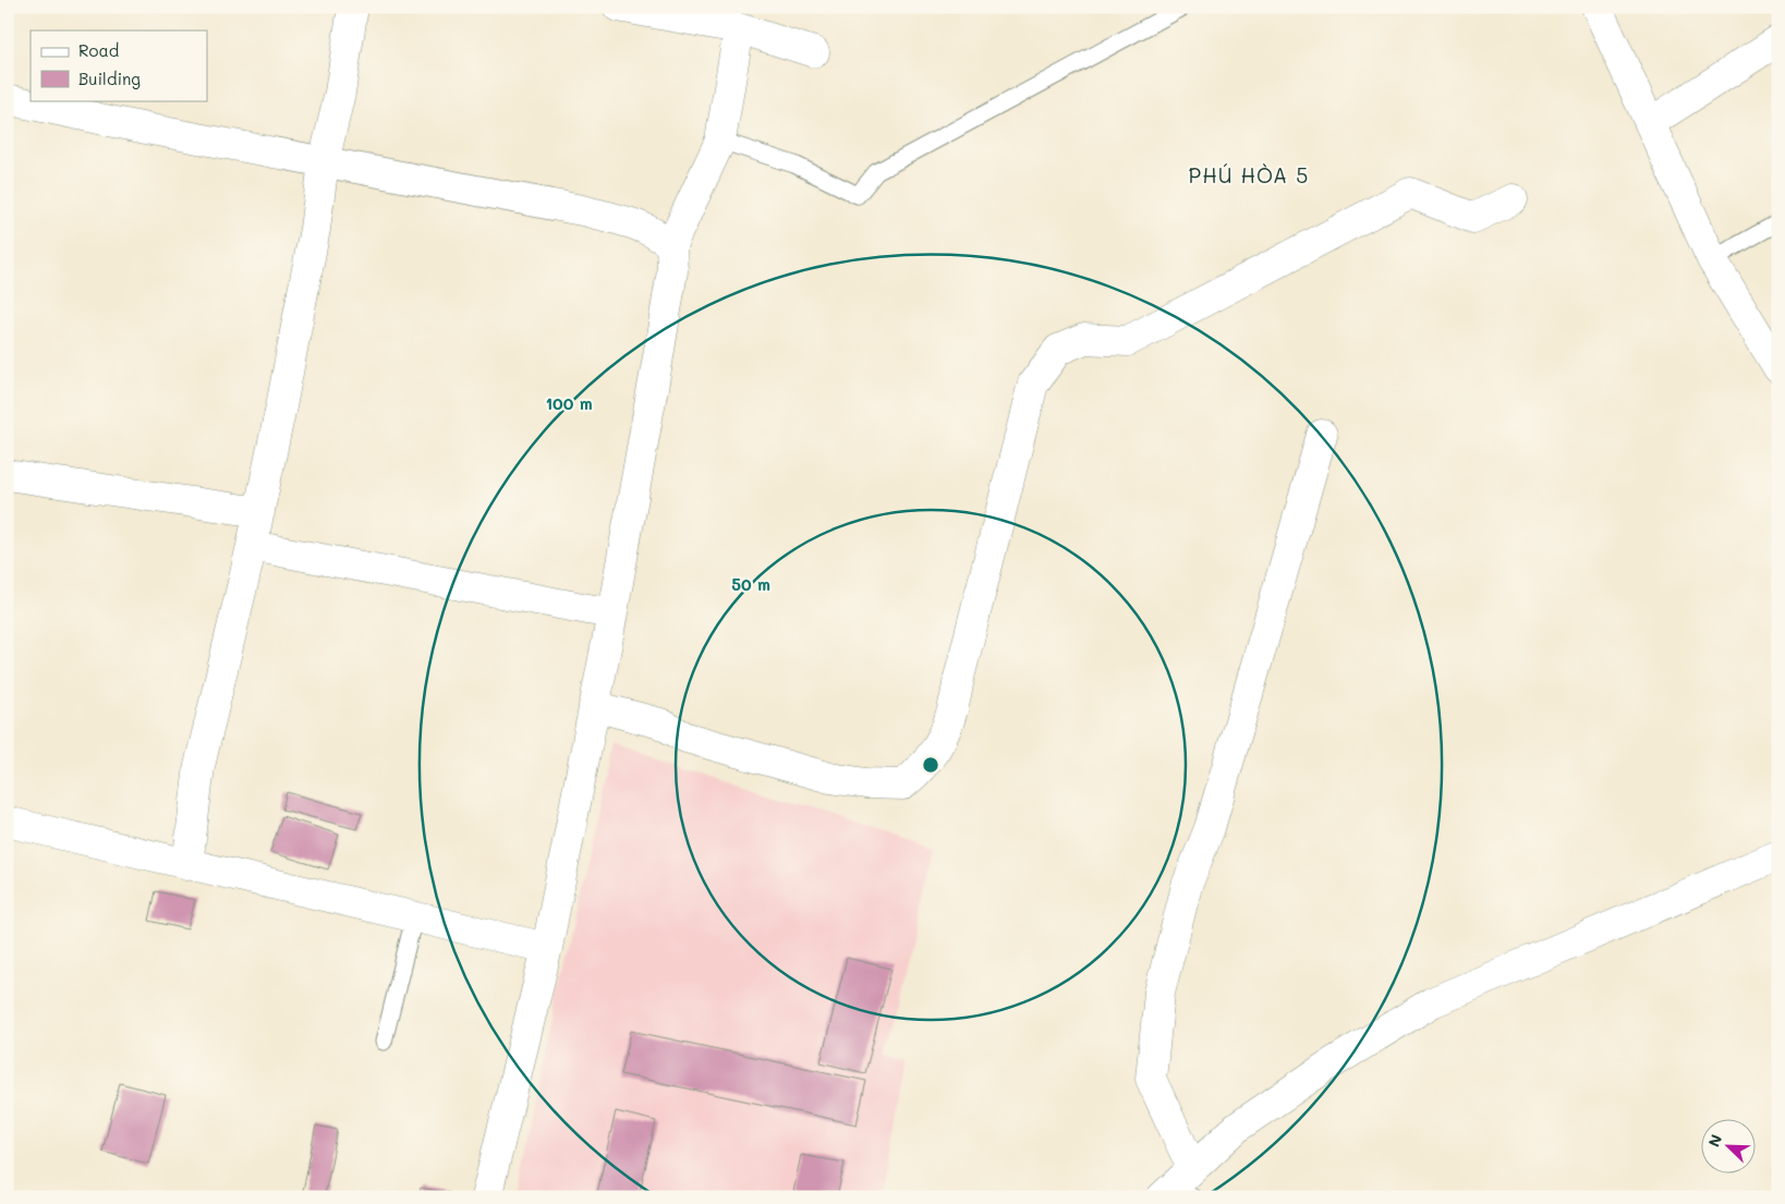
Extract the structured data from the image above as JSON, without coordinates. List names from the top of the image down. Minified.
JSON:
{"districts":["PHÚ HÒA 5"],"legend":["Road","Building"],"north":"top left","rings":["100 m","50 m"]}
